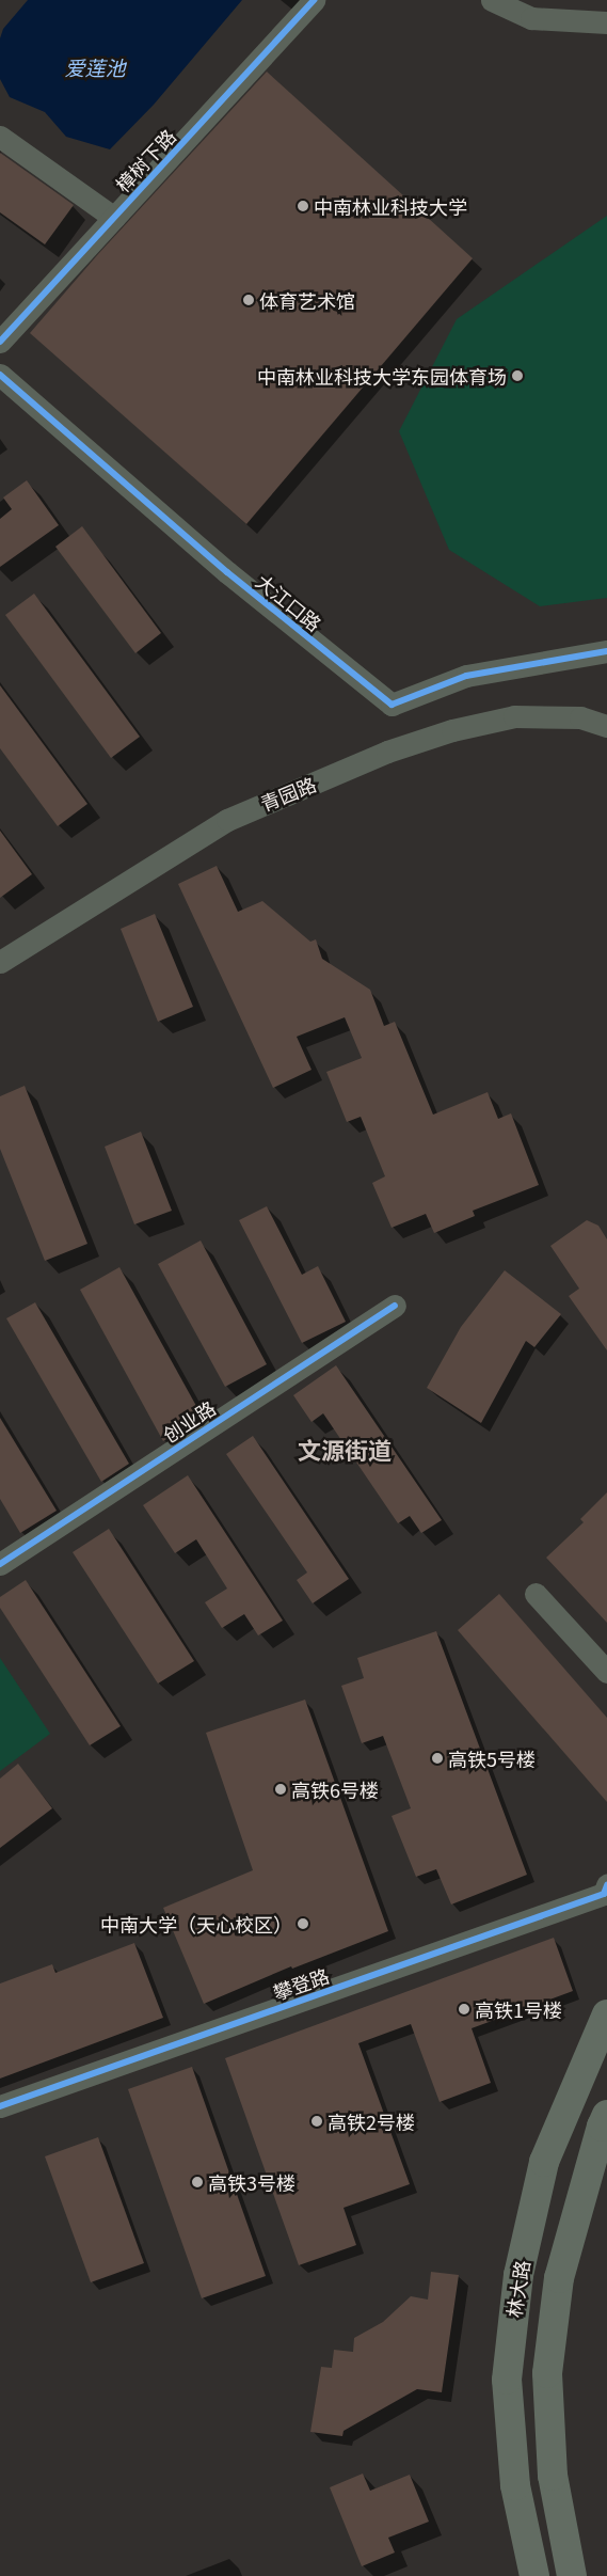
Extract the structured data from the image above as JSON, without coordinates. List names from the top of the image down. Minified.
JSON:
{"streets":{"main road":["林大路"],"street":["樟树下路","大江口路","青园路","创业路","攀登路"]},"districts":["文源街道"],"water":["爱莲池"],"places":["中南林业科技大学","体育艺术馆","中南林业科技大学东园体育场","高铁5号楼","高铁6号楼","中南大学（天心校区）","高铁1号楼","高铁2号楼","高铁3号楼"]}
